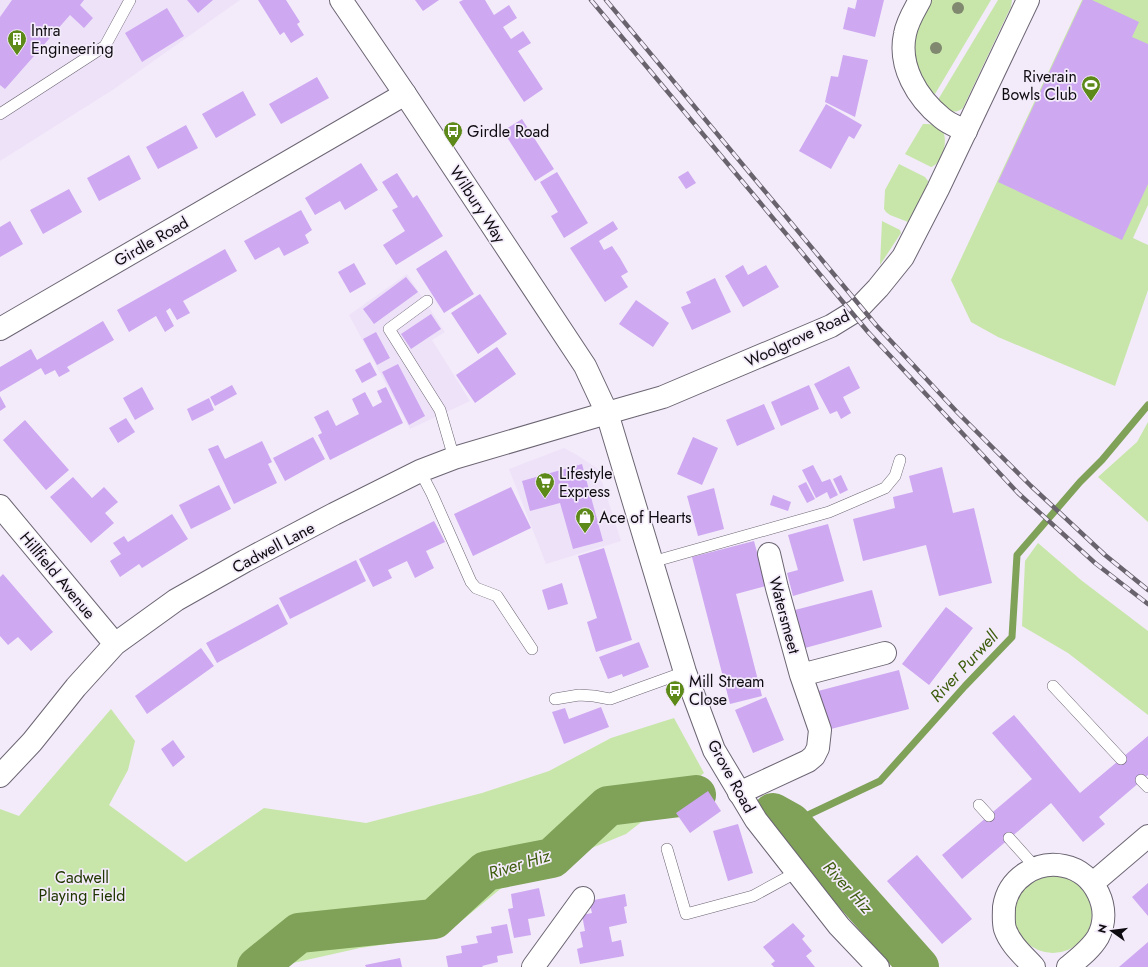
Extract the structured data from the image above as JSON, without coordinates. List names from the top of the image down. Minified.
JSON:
{"streets":{"street":["Wilbury Way","Girdle Road","Woolgrove Road","Cadwell Lane","Hillfield Avenue","Watersmeet","Grove Road"]},"crossings":[["Wilbury Way","Girdle Road"],["Wilbury Way","Woolgrove Road"],["Wilbury Way","Cadwell Lane"],["Wilbury Way","Grove Road"],["Woolgrove Road","Cadwell Lane"],["Woolgrove Road","Grove Road"],["Cadwell Lane","Hillfield Avenue"],["Cadwell Lane","Grove Road"],["Watersmeet","Grove Road"]],"water":["River Purwell","River Hiz"],"parks":["Cadwell Playing Field"],"places":{"building":["Intra Engineering"],"sports":["Riverain Bowls Club"],"bus stop":["Girdle Road","Mill Stream Close"],"supermarket":["Lifestyle Express"],"shop":["Ace of Hearts"]},"north":"left"}
